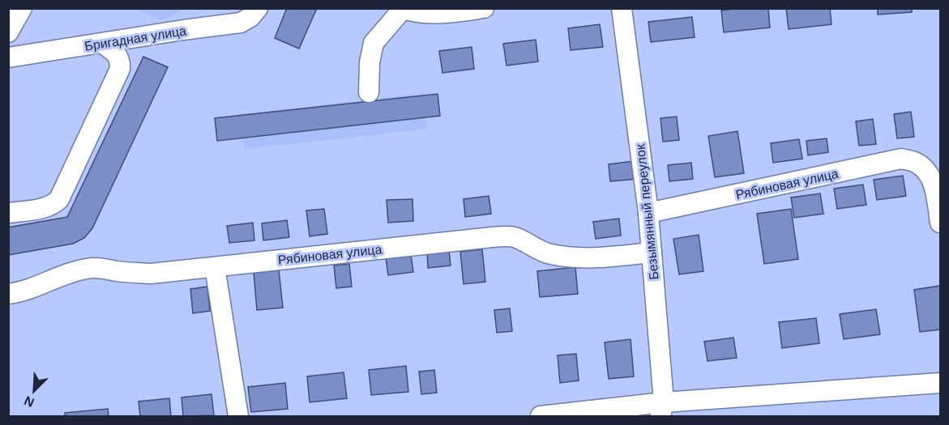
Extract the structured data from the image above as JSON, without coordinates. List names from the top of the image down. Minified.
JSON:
{"streets":{"street":["Бригадная улица","Рябиновая улица","Безымянный переулок"]},"crossings":[["Рябиновая улица","Безымянный переулок"]],"north":"bottom left"}
